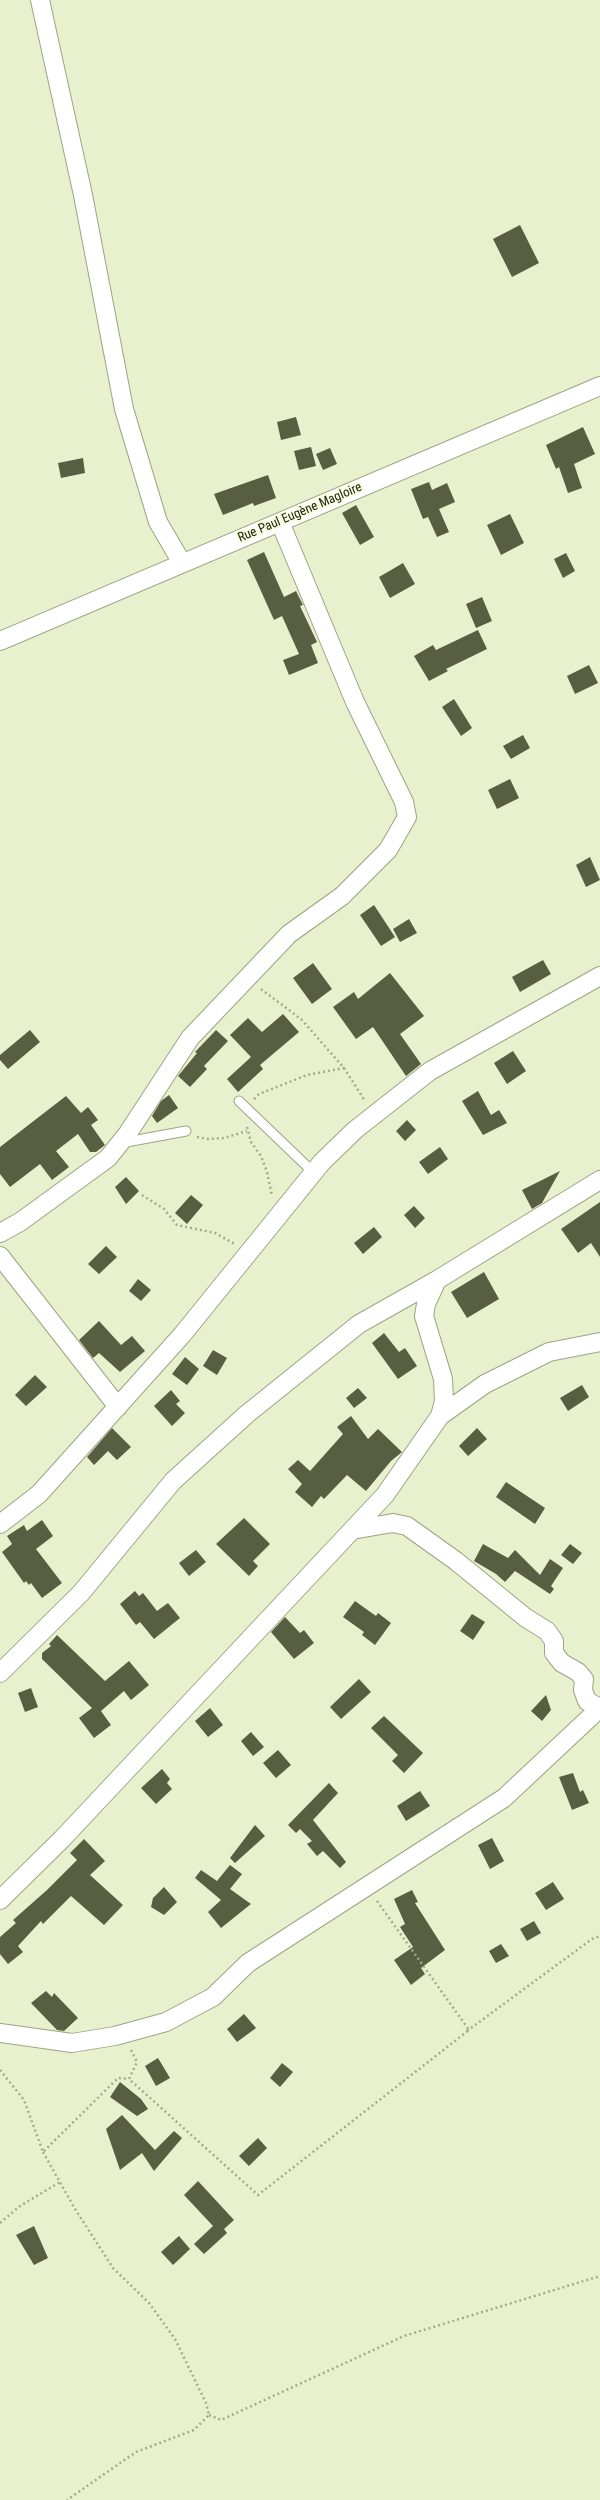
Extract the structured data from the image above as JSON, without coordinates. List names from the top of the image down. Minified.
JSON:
{"streets":{"street":["Rue Paul Eugène Magloire"]}}
